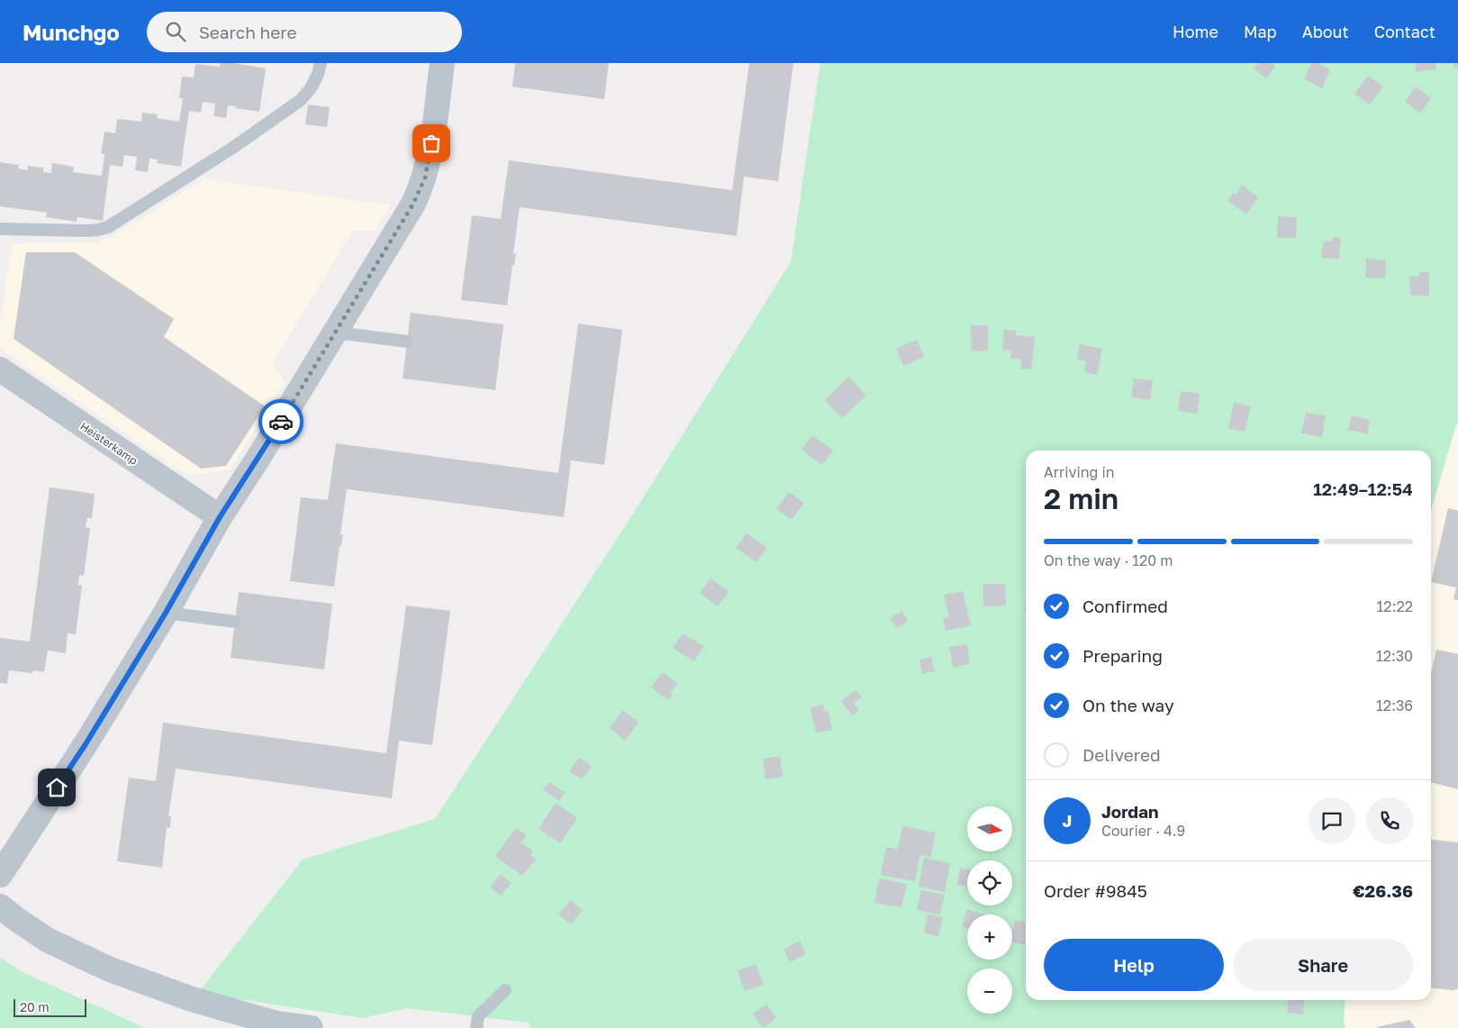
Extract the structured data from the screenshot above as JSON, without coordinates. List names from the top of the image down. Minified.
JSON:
{"streets":{"street":["Heisterkamp"]},"scale_bar":"20 m","north":"right","page":{"header":"Munchgo","search":"Search here","nav":["Home","Map","About","Contact"],"heading":["2 min","Arriving in","12:49–12:54"],"panel":["Jordan","Courier · 4.9","Order #9845","€26.36"],"bar":"On the way · 120 m","list":[["Confirmed","12:22"],["Preparing","12:30"],["On the way","12:36"],"Delivered"],"round":"J","map_buttons":["+","−"],"buttons":["Help","Share"],"scale":"20 m"}}
